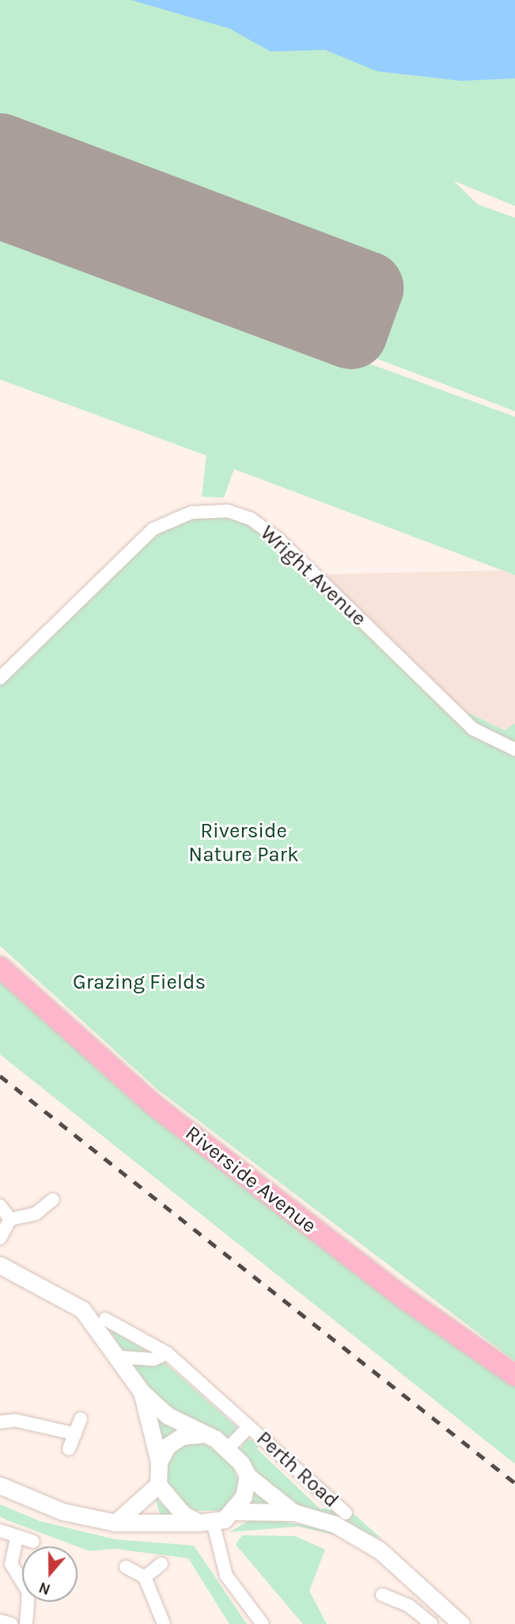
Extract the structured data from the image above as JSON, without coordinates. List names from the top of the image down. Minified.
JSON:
{"streets":{"main road":["Riverside Avenue"],"street":["Wright Avenue","Perth Road"]},"parks":["Riverside Nature Park","Grazing Fields"],"north":"bottom"}
